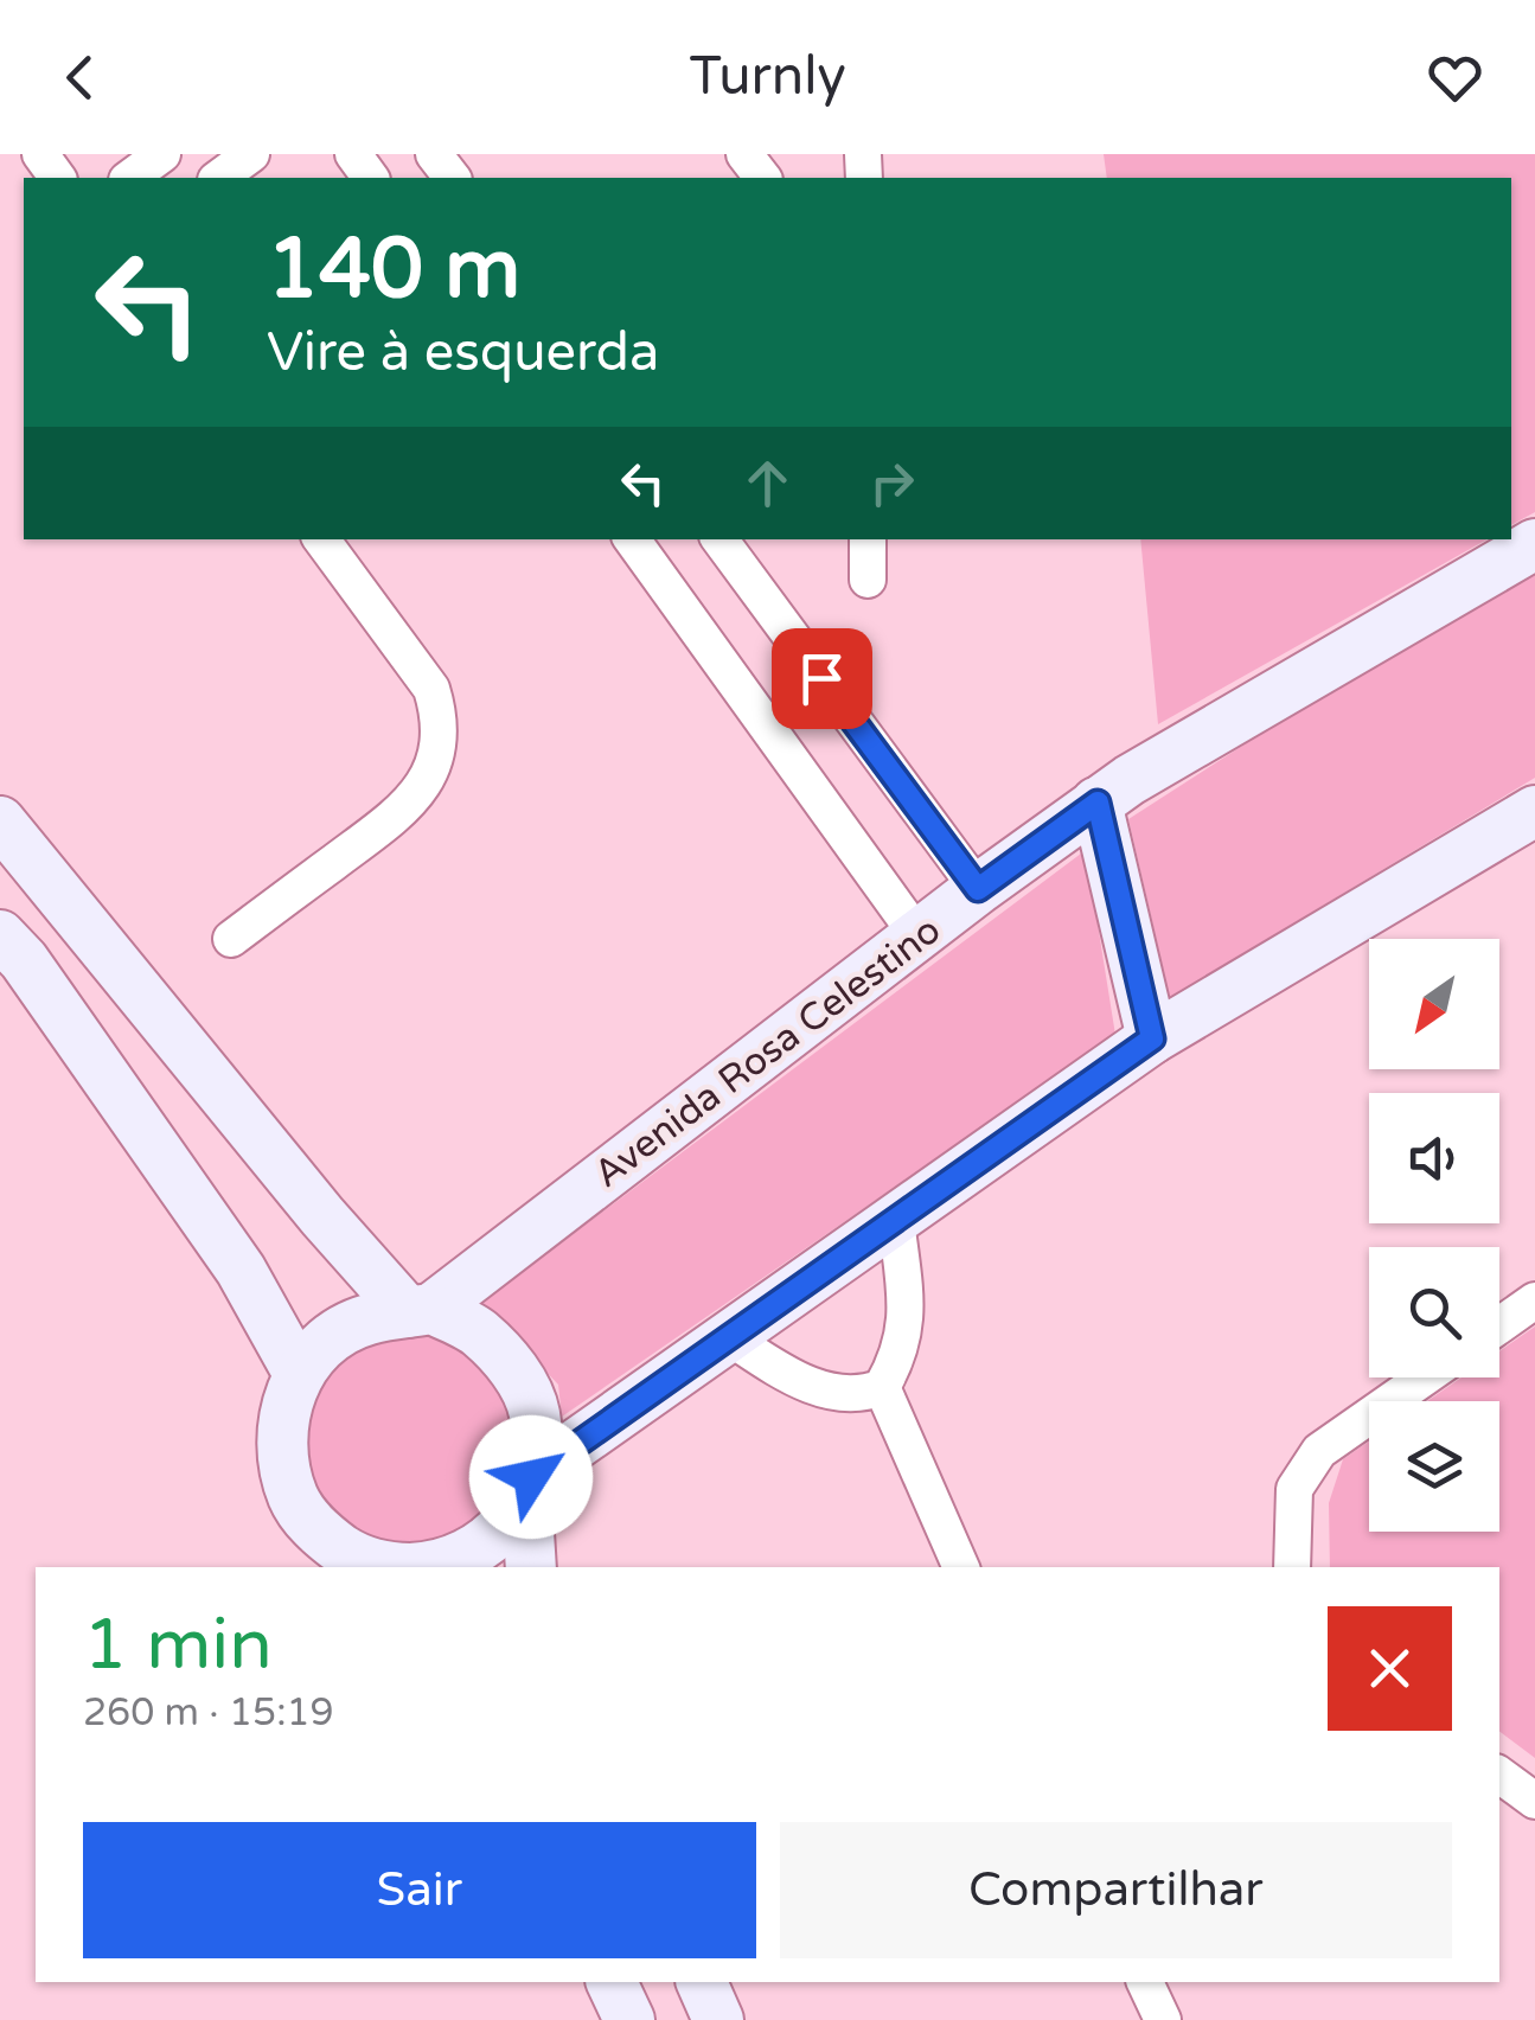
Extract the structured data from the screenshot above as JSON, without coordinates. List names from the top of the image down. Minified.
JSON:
{"streets":{"street":["Avenida Rosa Celestino"]},"north":"bottom left","page":{"header":"Turnly","turn":["140 m","Vire à esquerda"],"heading":["1 min","260 m · 15:19"],"buttons":["Sair","Compartilhar"]}}
